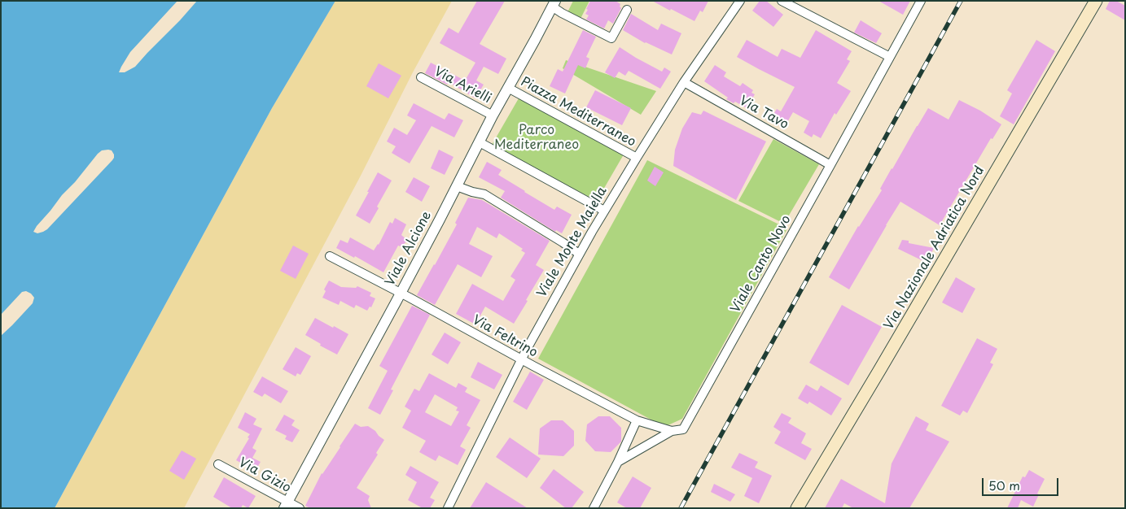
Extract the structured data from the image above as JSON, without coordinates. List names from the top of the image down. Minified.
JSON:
{"streets":{"main road":["Via Nazionale Adriatica Nord"],"street":["Via Arielli","Piazza Mediterraneo","Via Tavo","Viale Monte Maiella","Viale Alcione","Viale Canto Novo","Via Feltrino","Via Gizio"]},"crossings":[["Via Arielli","Viale Alcione"],["Piazza Mediterraneo","Viale Monte Maiella"],["Piazza Mediterraneo","Viale Alcione"],["Via Tavo","Viale Monte Maiella"],["Via Tavo","Viale Canto Novo"],["Viale Monte Maiella","Via Feltrino"],["Viale Alcione","Via Feltrino"],["Viale Alcione","Via Gizio"],["Viale Canto Novo","Via Feltrino"]],"parks":["Parco Mediterraneo"],"scale_bar":"50 m"}
